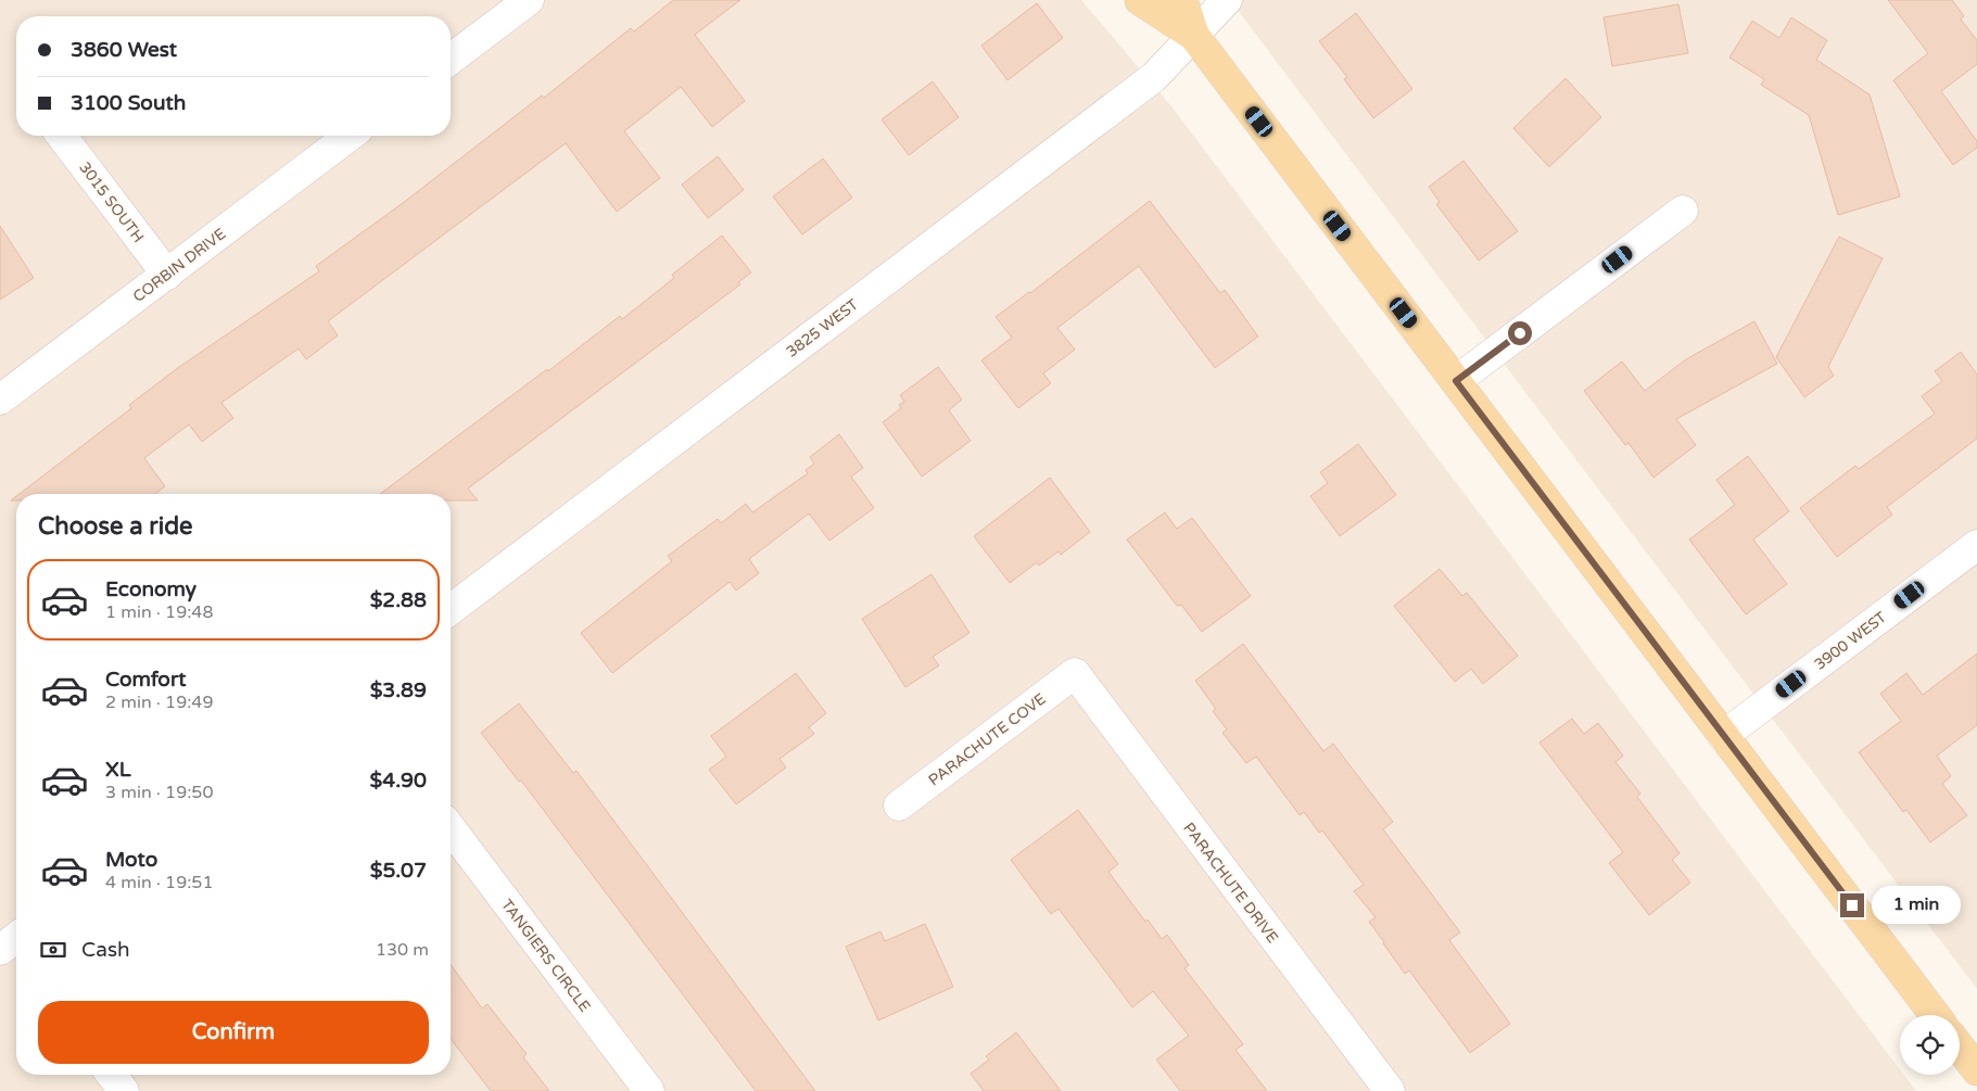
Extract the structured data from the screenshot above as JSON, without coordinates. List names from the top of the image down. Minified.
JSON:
{"streets":{"street":["3015 SOUTH","CORBIN DRIVE","3825 WEST","3900 WEST","PARACHUTE COVE","PARACHUTE DRIVE","TANGIERS CIRCLE"]},"crossings":[["3015 SOUTH","CORBIN DRIVE"],["PARACHUTE COVE","PARACHUTE DRIVE"]],"page":{"banner":["3860 West","3100 South"],"heading":"Choose a ride","list":[{"name":"Economy","note":"1 min · 19:48","value":"$2.88"},{"name":"Comfort","note":"2 min · 19:49","value":"$3.89"},{"name":"XL","note":"3 min · 19:50","value":"$4.90"},{"name":"Moto","note":"4 min · 19:51","value":"$5.07"}],"bubble":"1 min","pay":["Cash","130 m"],"buttons":"Confirm"}}
